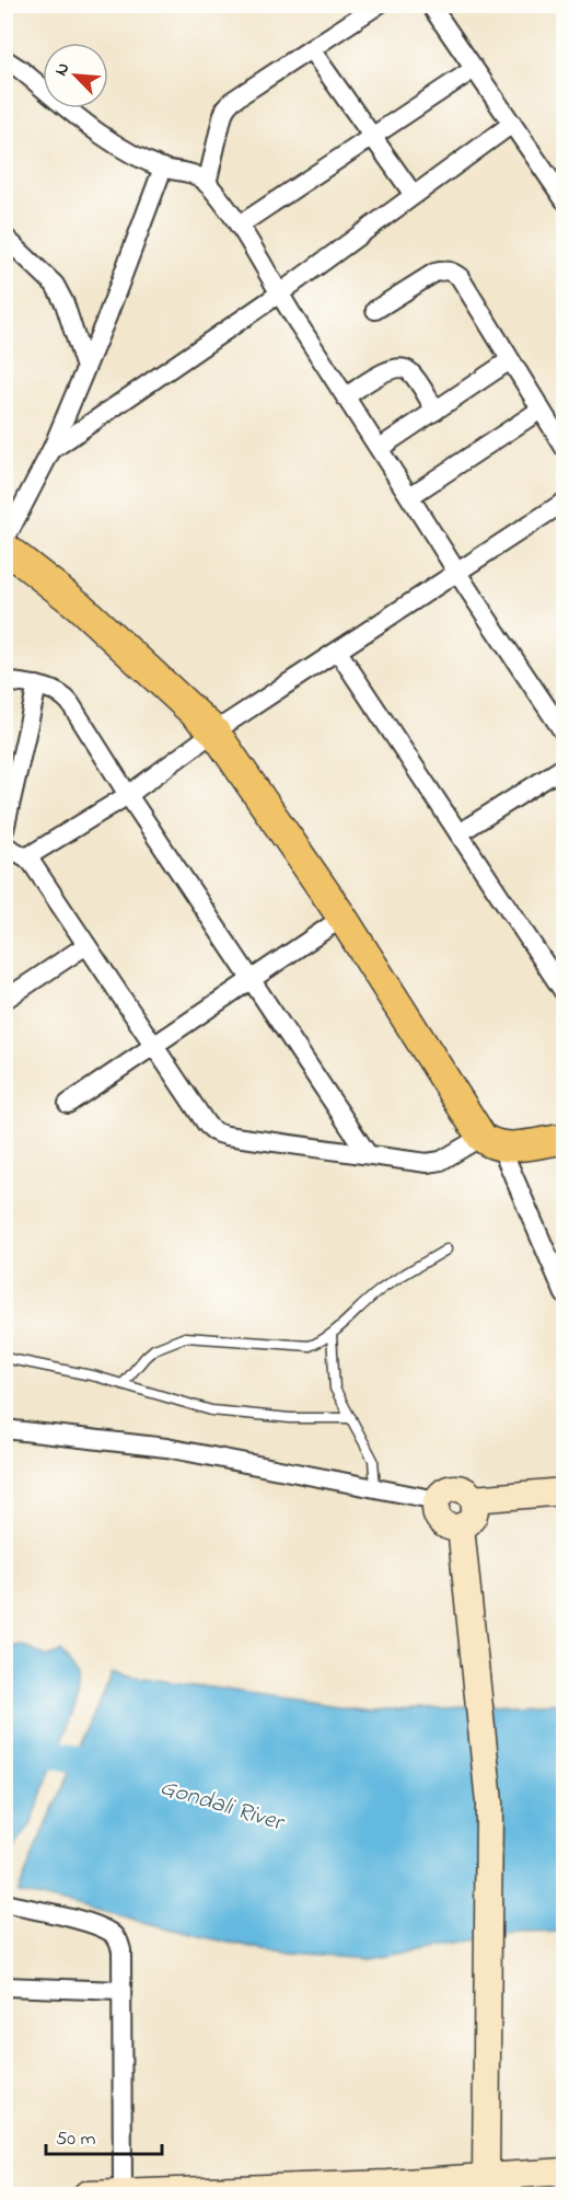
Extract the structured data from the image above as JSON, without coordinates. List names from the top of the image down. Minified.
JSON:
{"water":["Gondali River"],"scale_bar":"50 m","north":"top left"}
